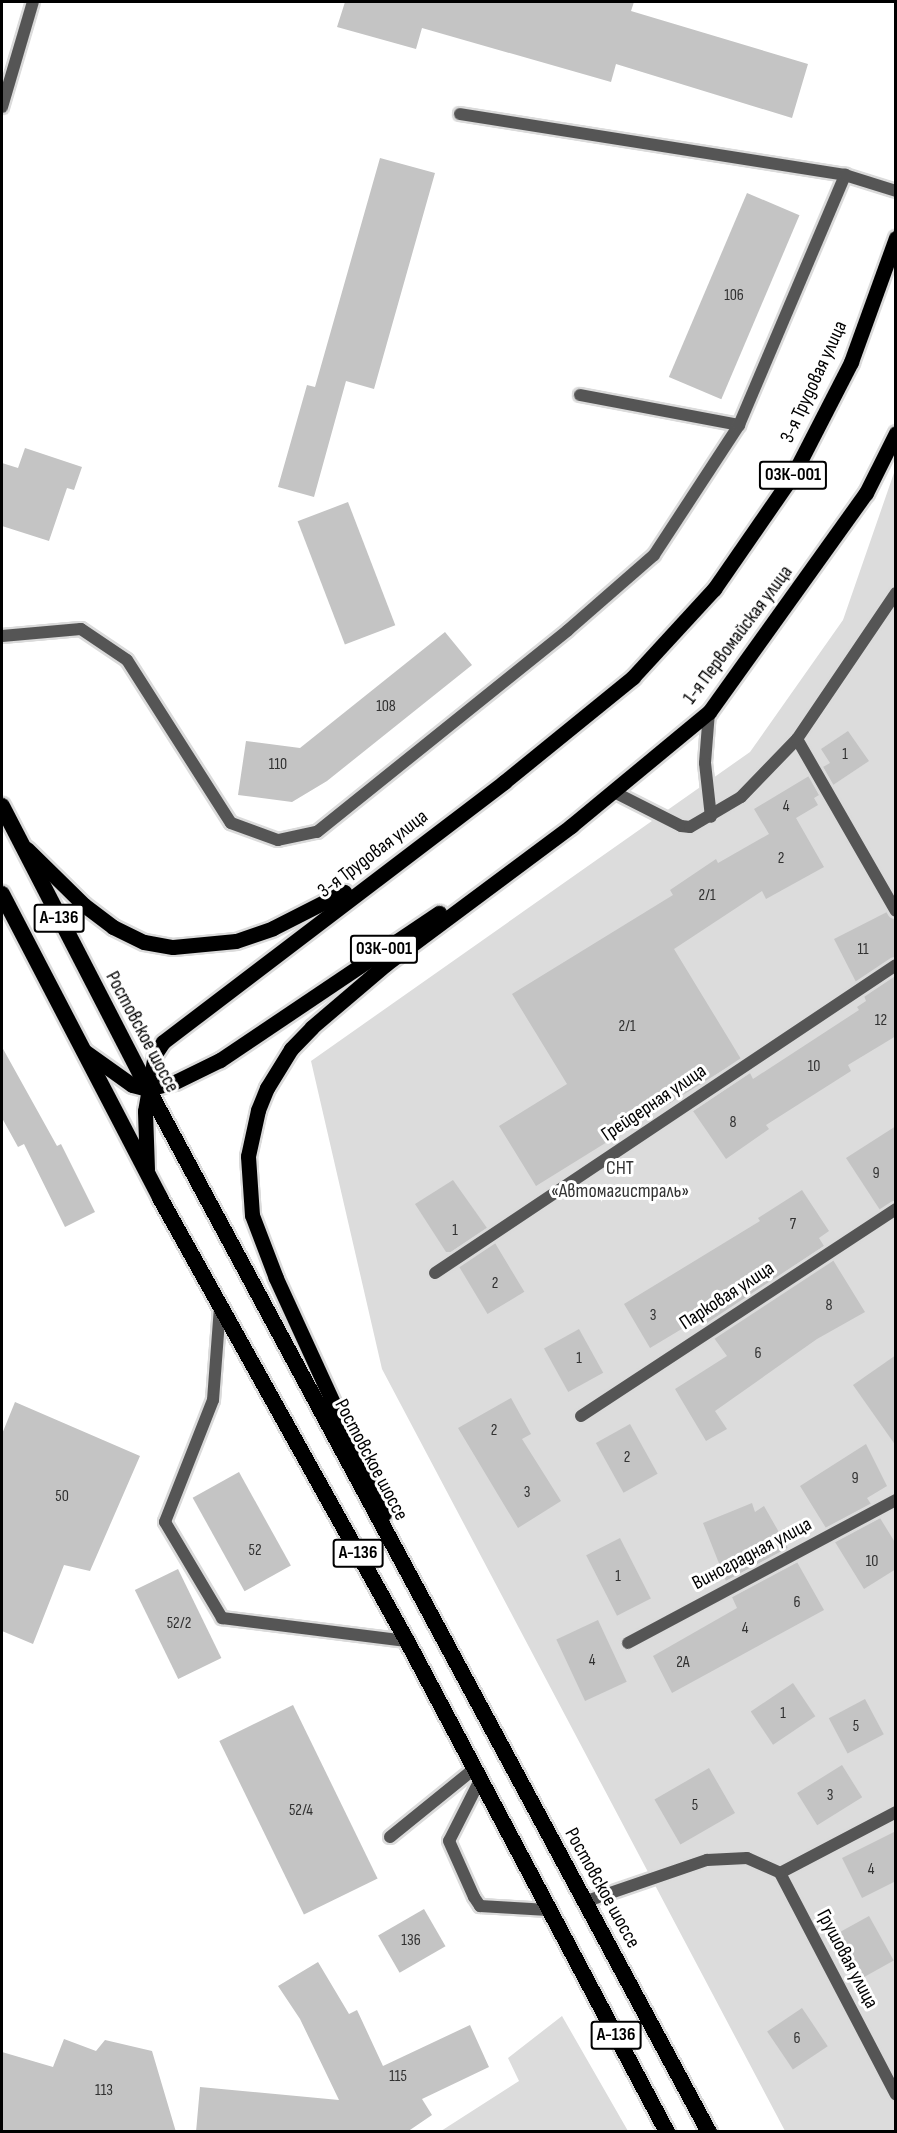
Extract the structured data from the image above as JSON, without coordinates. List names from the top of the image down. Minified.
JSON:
{"streets":{"highway":["А-136","Ростовское шоссе"],"main road":["3-я Трудовая улица","03К-001","1-я Первомайская улица"],"street":["Грейдерная улица","Парковая улица","Виноградная улица","Грушовая улица"]},"crossings":[["3-я Трудовая улица","03К-001"],["3-я Трудовая улица","А-136"],["3-я Трудовая улица","Ростовское шоссе"],["03К-001","1-я Первомайская улица"],["03К-001","А-136"],["03К-001","Ростовское шоссе"],["А-136","Ростовское шоссе"]],"parks":["СНТ «Автомагистраль»"],"house_numbers":["106","108","1","110","4","2","2/1","11","12","2/1","10","8","9","7","1","2","8","3","6","1","2","2","9","3","50","52","10","1","6","52/2","4","4","2А","1","5","3","5","52/4","4","136","6","115","113"]}
